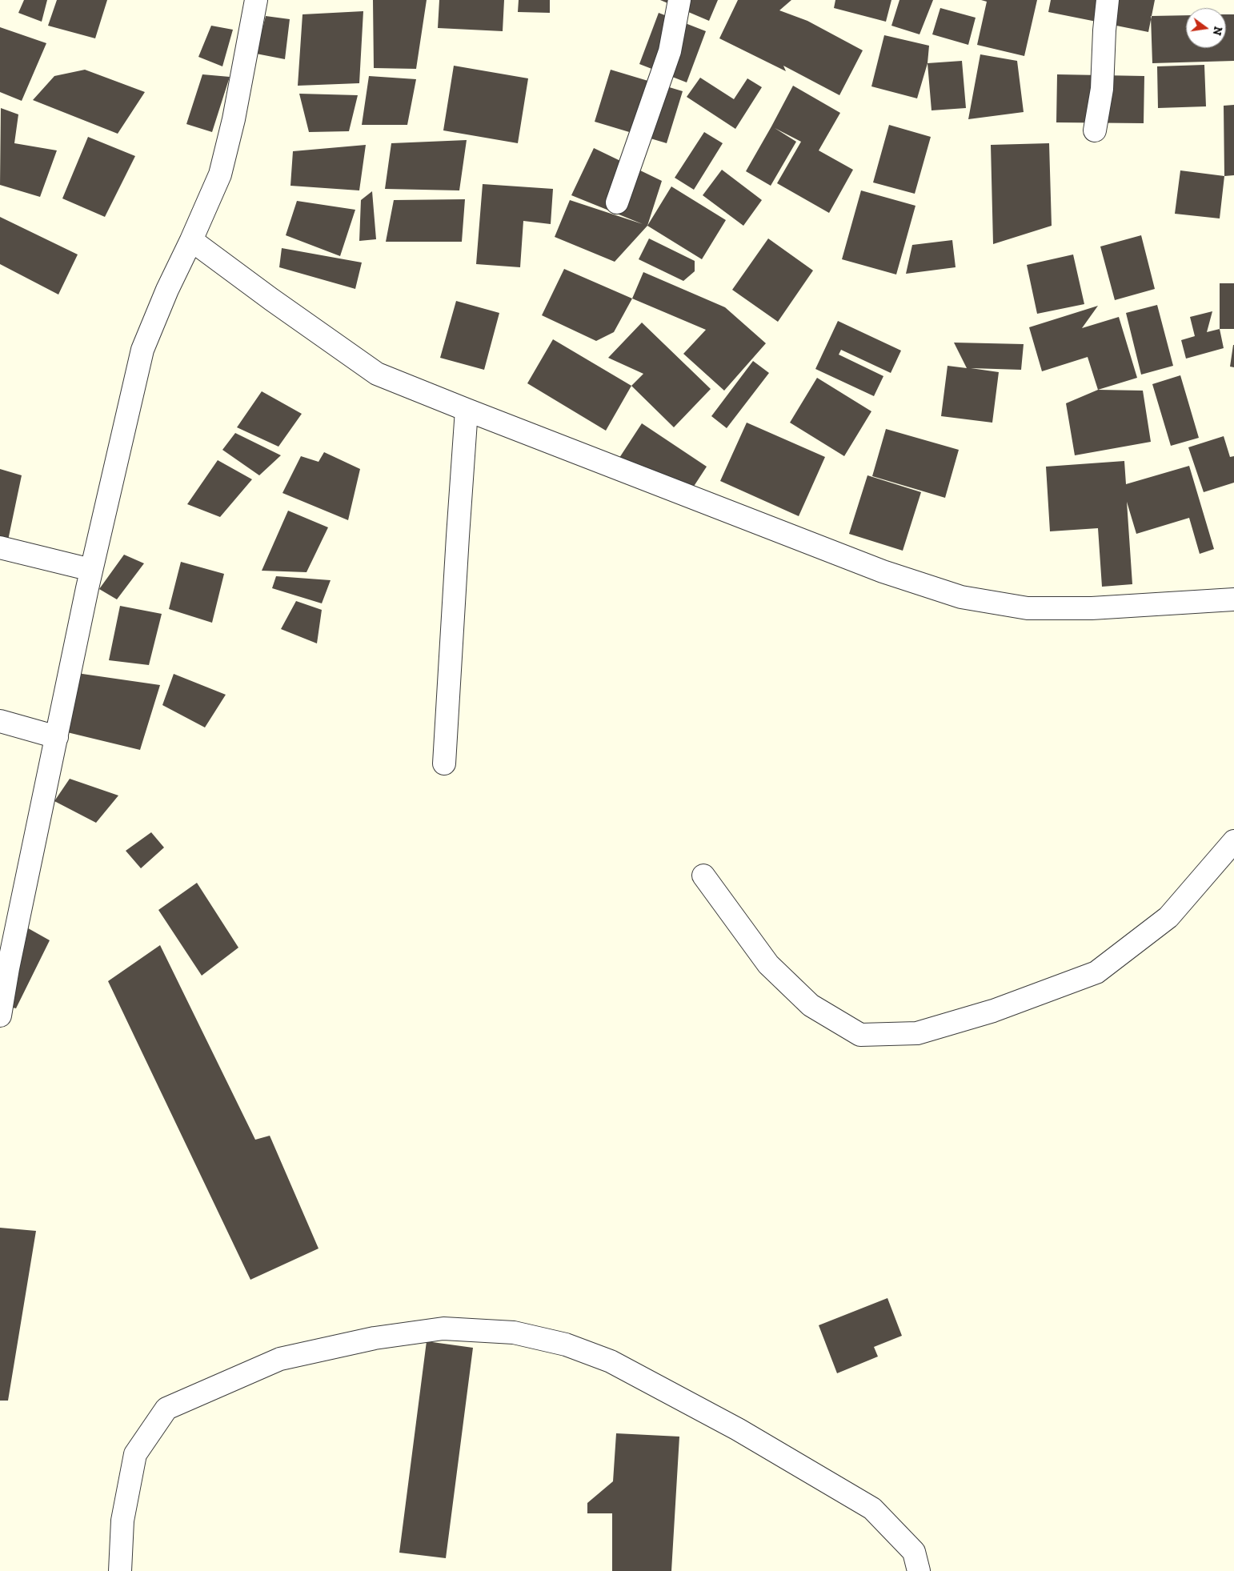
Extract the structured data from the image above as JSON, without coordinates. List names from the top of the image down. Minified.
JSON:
{"north":"right"}
